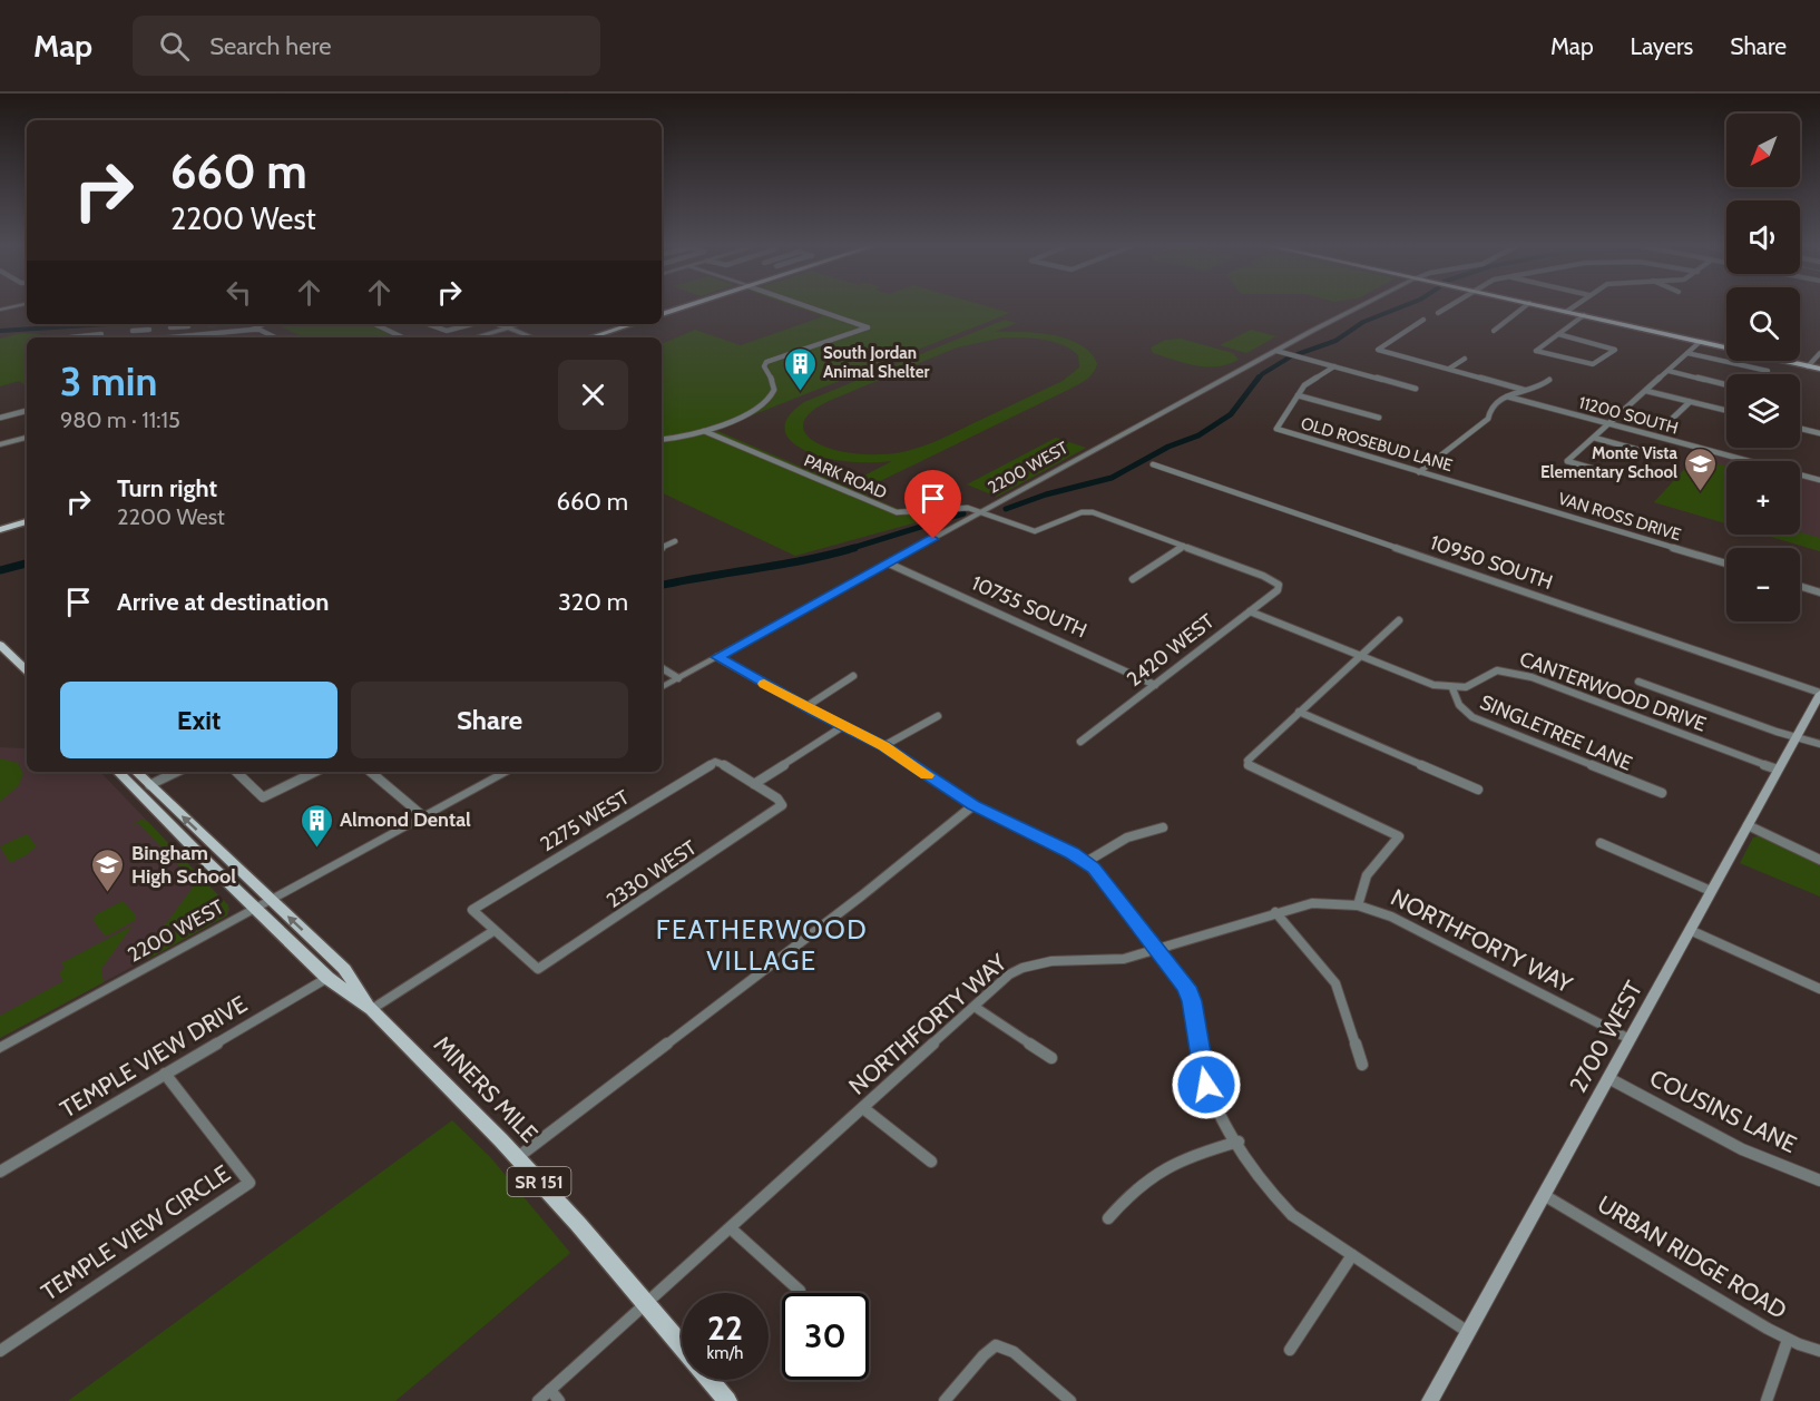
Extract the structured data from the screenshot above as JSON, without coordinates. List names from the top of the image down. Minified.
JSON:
{"streets":{"main road":["2700 WEST","MINERS MILE","SR 151"],"street":["11200 SOUTH","OLD ROSEBUD LANE","2200 WEST","PARK ROAD","VAN ROSS DRIVE","10950 SOUTH","10755 SOUTH","2420 WEST","CANTERWOOD DRIVE","SINGLETREE LANE","2275 WEST","2330 WEST","NORTHFORTY WAY","TEMPLE VIEW DRIVE","COUSINS LANE","TEMPLE VIEW CIRCLE","URBAN RIDGE ROAD"]},"crossings":[["OLD ROSEBUD LANE","VAN ROSS DRIVE"],["2200 WEST","PARK ROAD"],["2200 WEST","10755 SOUTH"],["2200 WEST","MINERS MILE"],["2200 WEST","SR 151"],["10950 SOUTH","2700 WEST"],["10755 SOUTH","2420 WEST"],["CANTERWOOD DRIVE","SINGLETREE LANE"],["CANTERWOOD DRIVE","2700 WEST"],["2275 WEST","2330 WEST"],["NORTHFORTY WAY","2700 WEST"],["NORTHFORTY WAY","MINERS MILE"],["2700 WEST","COUSINS LANE"],["2700 WEST","URBAN RIDGE ROAD"],["TEMPLE VIEW DRIVE","MINERS MILE"],["TEMPLE VIEW DRIVE","TEMPLE VIEW CIRCLE"],["MINERS MILE","SR 151"]],"districts":["FEATHERWOOD VILLAGE"],"places":{"building":["South Jordan Animal Shelter","Almond Dental"],"school or university":["Monte Vista Elementary School","Bingham High School"]},"north":"bottom left","page":{"header":"Map","search":"Search here","nav":["Map","Layers","Share"],"map_buttons":["+","−"],"turn":["660 m","2200 West"],"heading":["3 min","980 m · 11:15"],"list":[{"name":"Turn right","note":"2200 West","value":"660 m"},{"name":"Arrive at destination","value":"320 m"}],"buttons":["Exit","Share"],"speed":"22 km/h","limit":"30"}}
